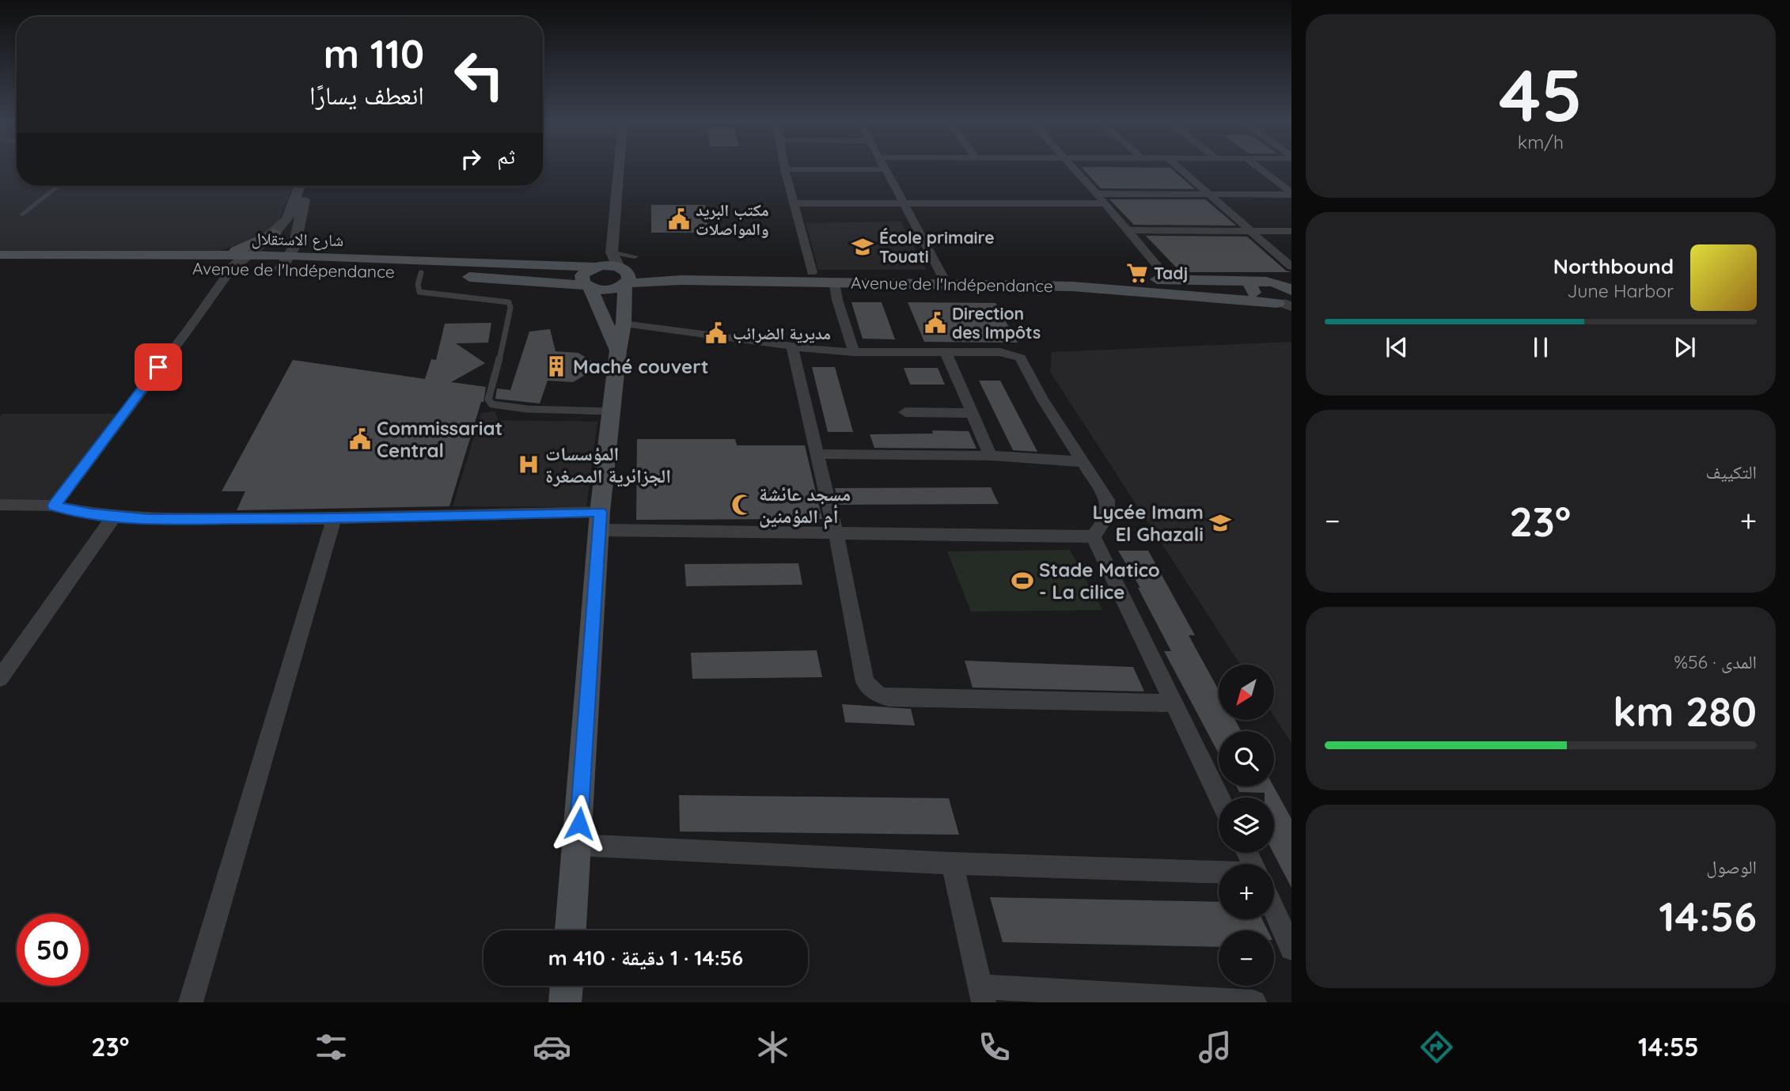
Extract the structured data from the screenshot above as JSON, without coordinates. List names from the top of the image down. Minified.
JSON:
{"streets":{"main road":["شارع الاستقلال","Avenue de l'Indépendance"]},"crossings":[["شارع الاستقلال","Avenue de l'Indépendance"]],"places":{"public building":["مكتب البريد والمواصلات","Direction des Impôts","مديرية الضرائب","Commissariat Central"],"school or university":["École primaire Touati","Lycée Imam El Ghazali"],"supermarket":["Tadj"],"building":["Maché couvert"],"hospital":["المؤسسات الجزائرية المصغرة"],"mosque":["مسجد عائشة أم المؤمنين"],"sports":["Stade Matico - La cilice"]},"north":"bottom left","page":{"tile":[["45","km/h"],"التكييف",["المدى · 56%","280 km"],["الوصول","14:56"]],"turn":["110 m","انعطف يسارًا"],"then":"ثم","song":["Northbound","June Harbor"],"heat":["−","23°","+"],"map_buttons":["+","−"],"limit":"50","trip":"14:56 · 1 دقيقة · 410 m","tabs":["14:55","23°"]}}
